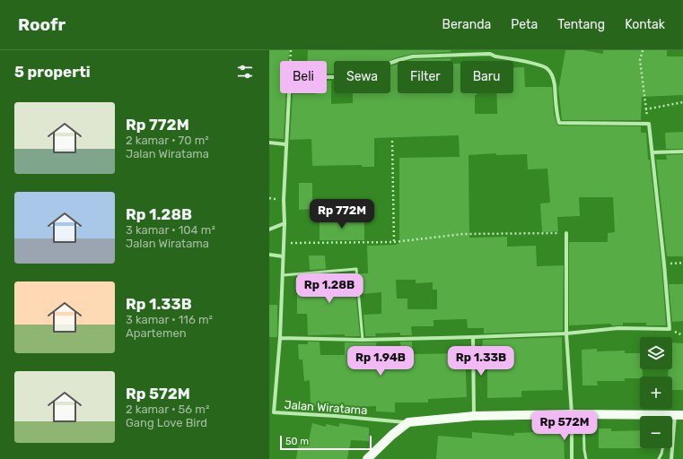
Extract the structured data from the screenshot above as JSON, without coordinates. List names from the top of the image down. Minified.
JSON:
{"streets":{"street":["Jalan Wiratama"]},"scale_bar":"50 m","page":{"header":"Roofr","nav":["Beranda","Peta","Tentang","Kontak"],"heading":"5 properti","chip":["Beli","Sewa","Filter","Baru"],"list":[{"name":"Rp 772M","note":"2 kamar · 70 m² · Jalan Wiratama"},{"name":"Rp 1.28B","note":"3 kamar · 104 m² · Jalan Wiratama"},{"name":"Rp 1.33B","note":"3 kamar · 116 m² · Apartemen"},{"name":"Rp 572M","note":"2 kamar · 56 m² · Gang Love Bird"}],"price":["Rp 772M","Rp 1.28B","Rp 1.94B","Rp 1.33B","Rp 572M"],"map_buttons":["+","−"],"scale":"50 m"}}
